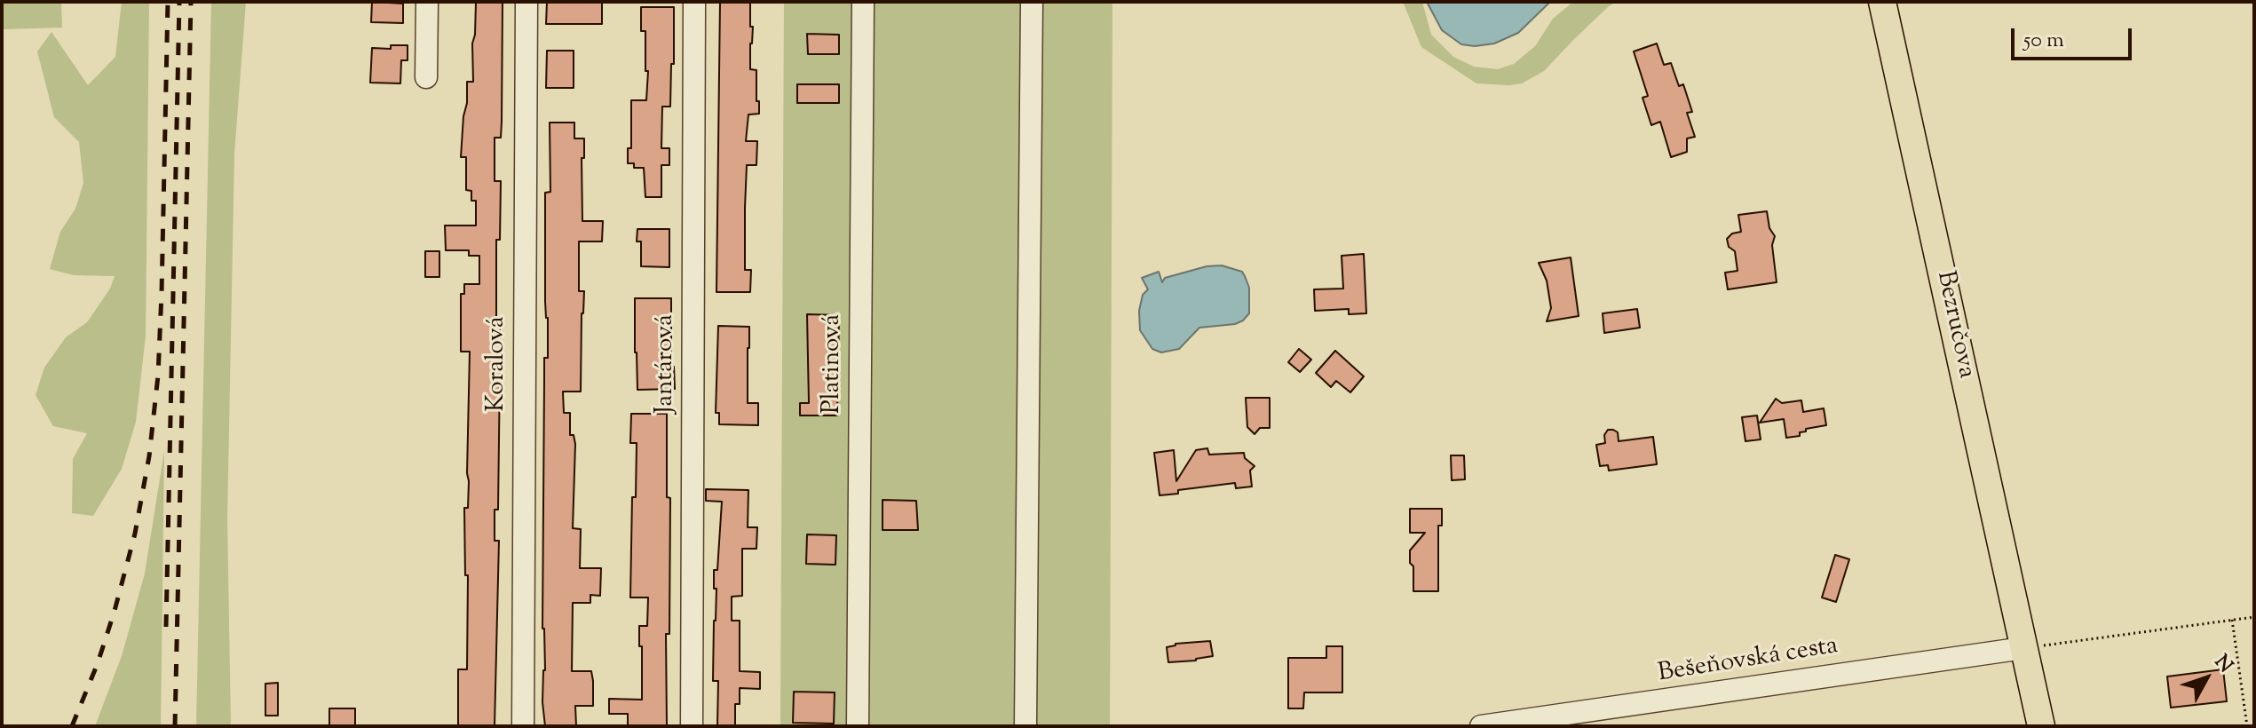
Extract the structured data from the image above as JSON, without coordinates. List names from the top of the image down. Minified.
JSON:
{"streets":{"main road":["Bezručova"],"street":["Koralová","Jantárová","Platinová","Bešeňovská cesta"]},"crossings":[["Bezručova","Bešeňovská cesta"]],"scale_bar":"50 m","north":"top right"}
